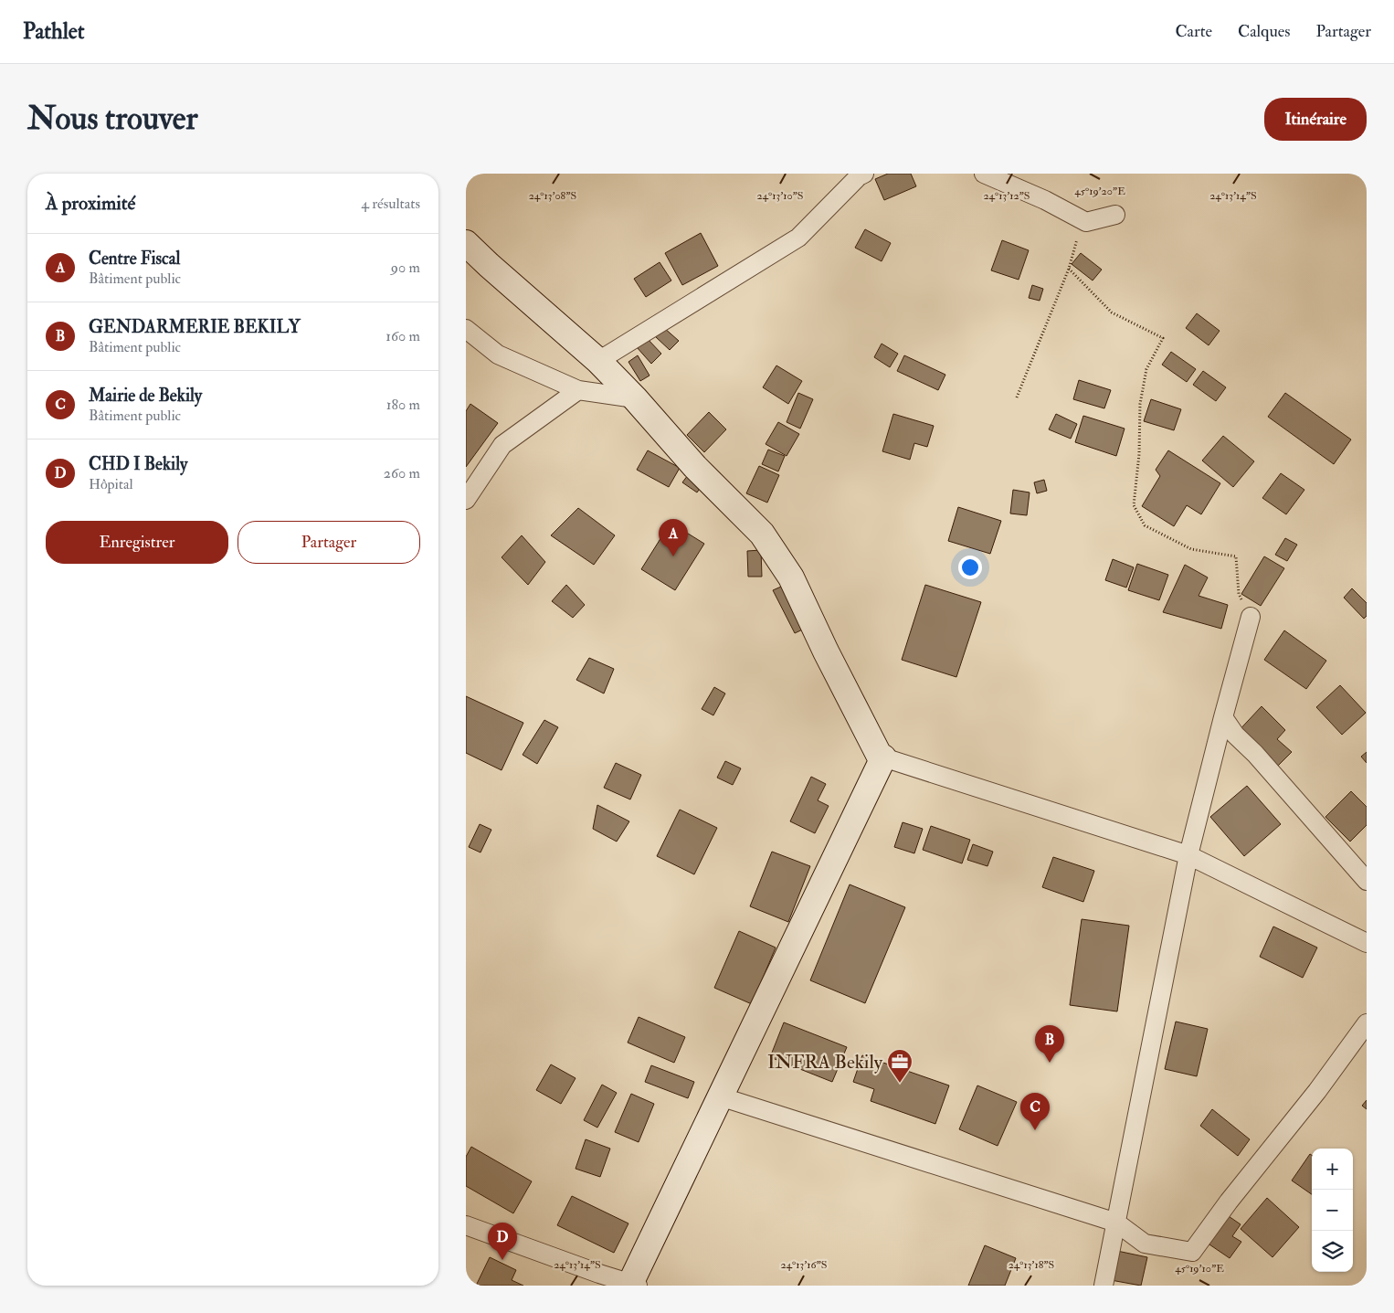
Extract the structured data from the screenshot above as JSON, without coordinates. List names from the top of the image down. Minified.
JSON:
{"places":{"office":["INFRA Bekily"]},"page":{"header":"Pathlet","nav":["Carte","Calques","Partager"],"buttons":["Itinéraire",["Enregistrer","Partager"]],"title":"Nous trouver","heading":["À proximité","4 résultats"],"list":[{"mark":"A","name":"Centre Fiscal","note":"Bâtiment public","value":"90 m"},{"mark":"B","name":"GENDARMERIE BEKILY","note":"Bâtiment public","value":"160 m"},{"mark":"C","name":"Mairie de Bekily","note":"Bâtiment public","value":"180 m"},{"mark":"D","name":"CHD I Bekily","note":"Hôpital","value":"260 m"}],"pins":["A","B","C","D"],"map_buttons":["+","−"]},"coordinates":["45°19'20\"E","24°13'08\"S","24°13'10\"S","24°13'12\"S","24°13'14\"S","24°13'16\"S","24°13'18\"S","45°19'10\"E"]}
